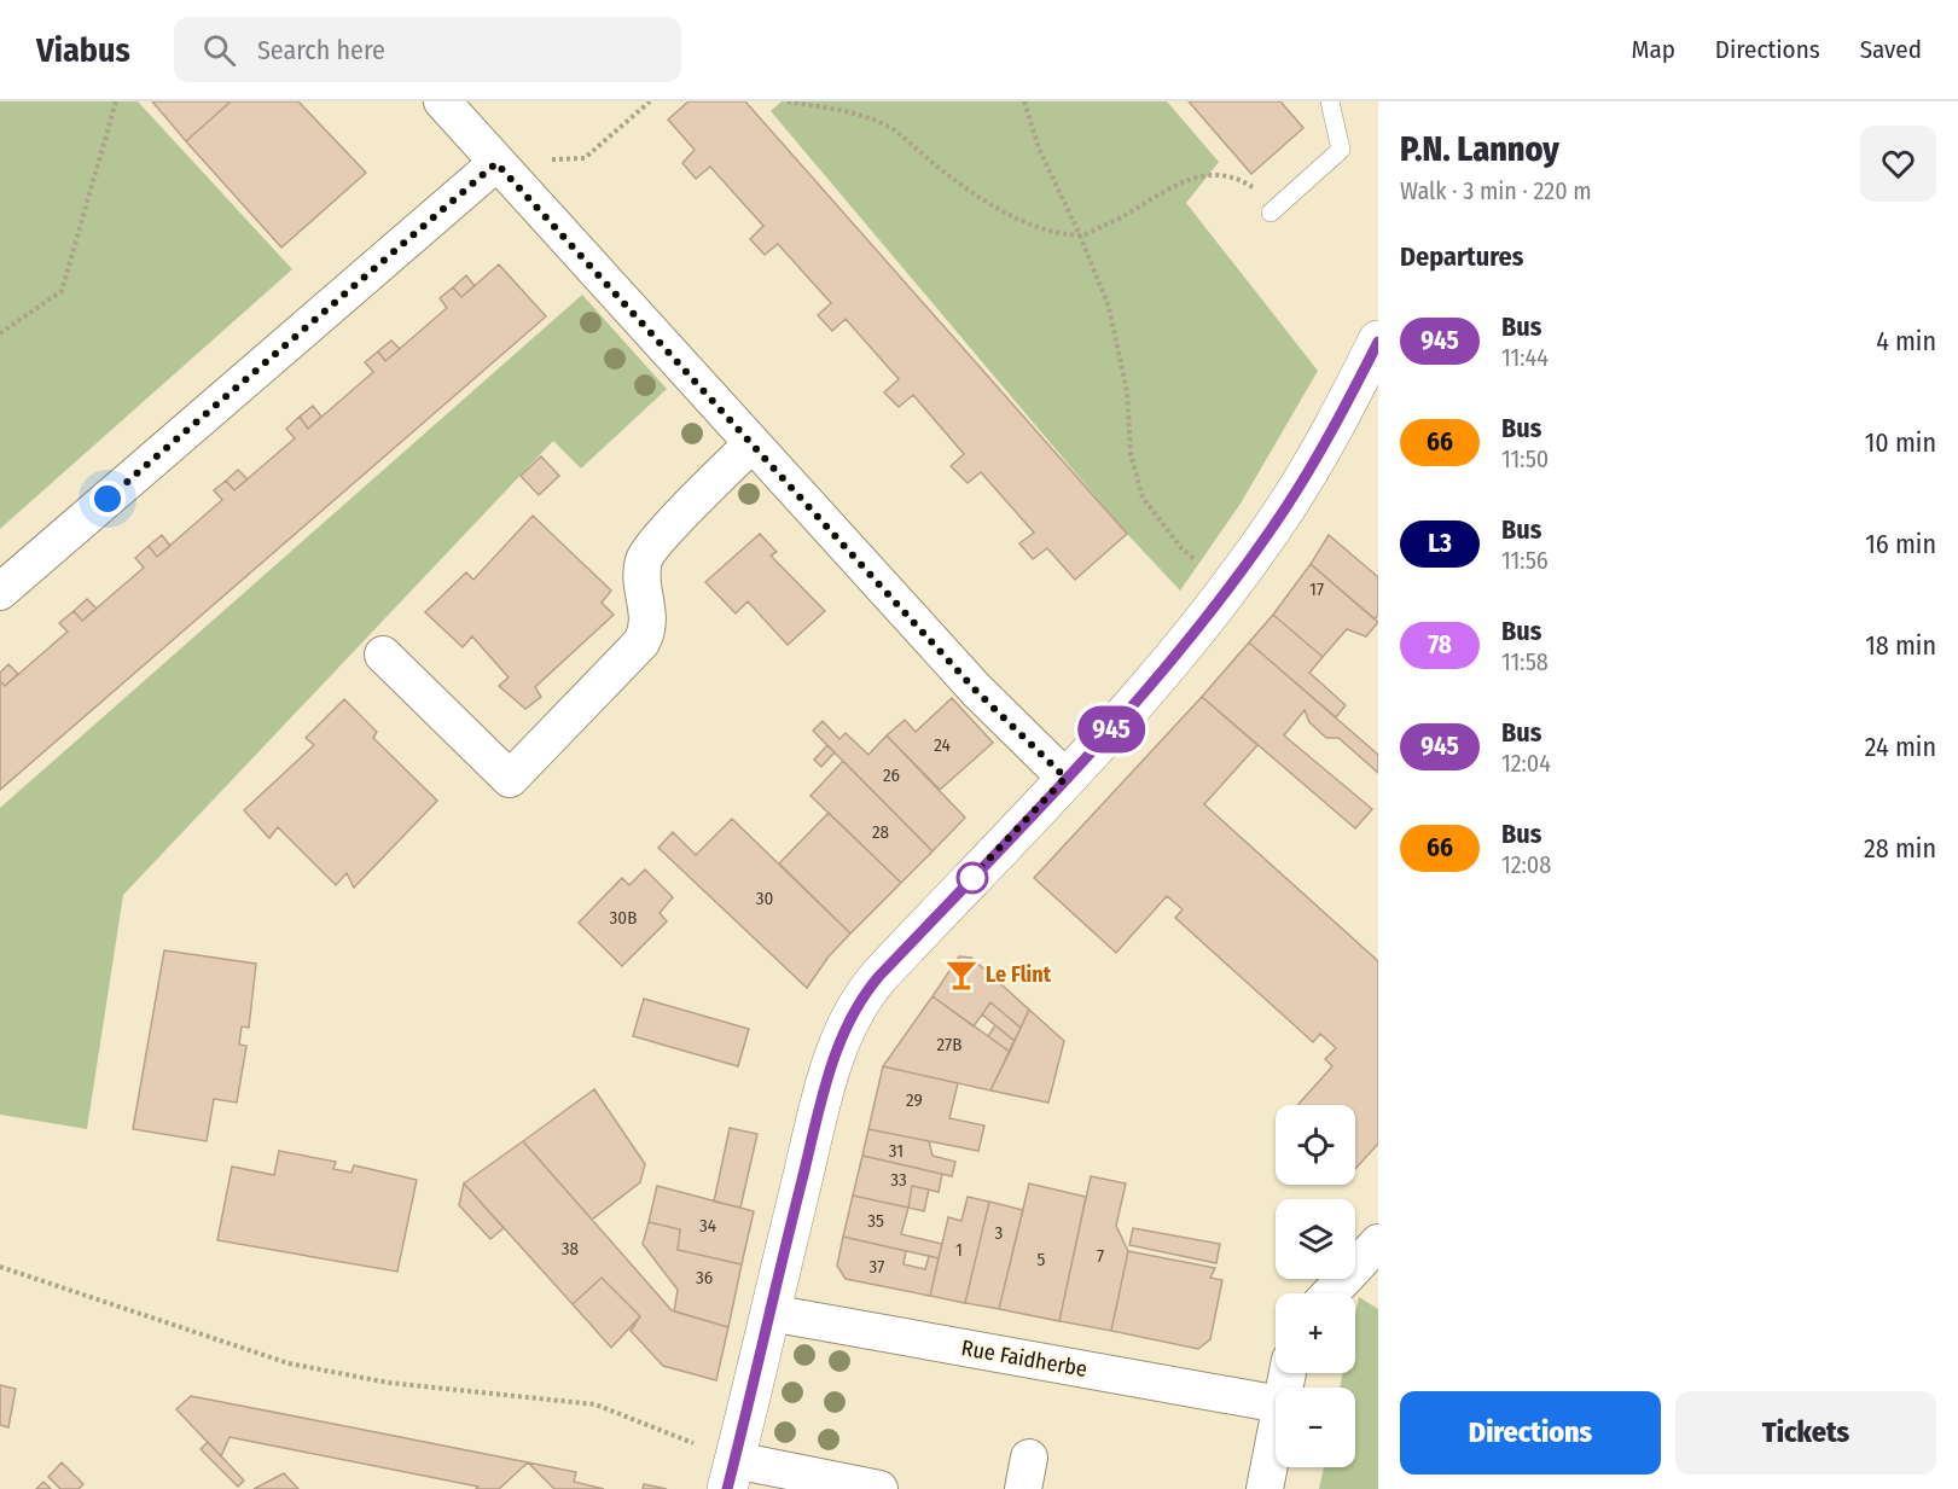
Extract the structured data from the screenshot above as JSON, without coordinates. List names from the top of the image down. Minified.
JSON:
{"streets":{"street":["Rue Faidherbe"]},"places":{"bar":["Le Flint"]},"lines":["bus line 945"],"house_numbers":["17","24","26","28","30","30B","27B","29","31","33","35","34","3","38","1","7","5","37","36"],"page":{"header":"Viabus","search":"Search here","nav":["Map","Directions","Saved"],"on_map":"945","heading":[["P.N. Lannoy","Walk · 3 min · 220 m"],"Departures"],"list":[{"mark":"945","name":"Bus","note":"11:44","value":"4 min"},{"mark":"66","name":"Bus","note":"11:50","value":"10 min"},{"mark":"L3","name":"Bus","note":"11:56","value":"16 min"},{"mark":"78","name":"Bus","note":"11:58","value":"18 min"},{"mark":"945","name":"Bus","note":"12:04","value":"24 min"},{"mark":"66","name":"Bus","note":"12:08","value":"28 min"}],"map_buttons":["+","−"],"buttons":["Directions","Tickets"]}}
